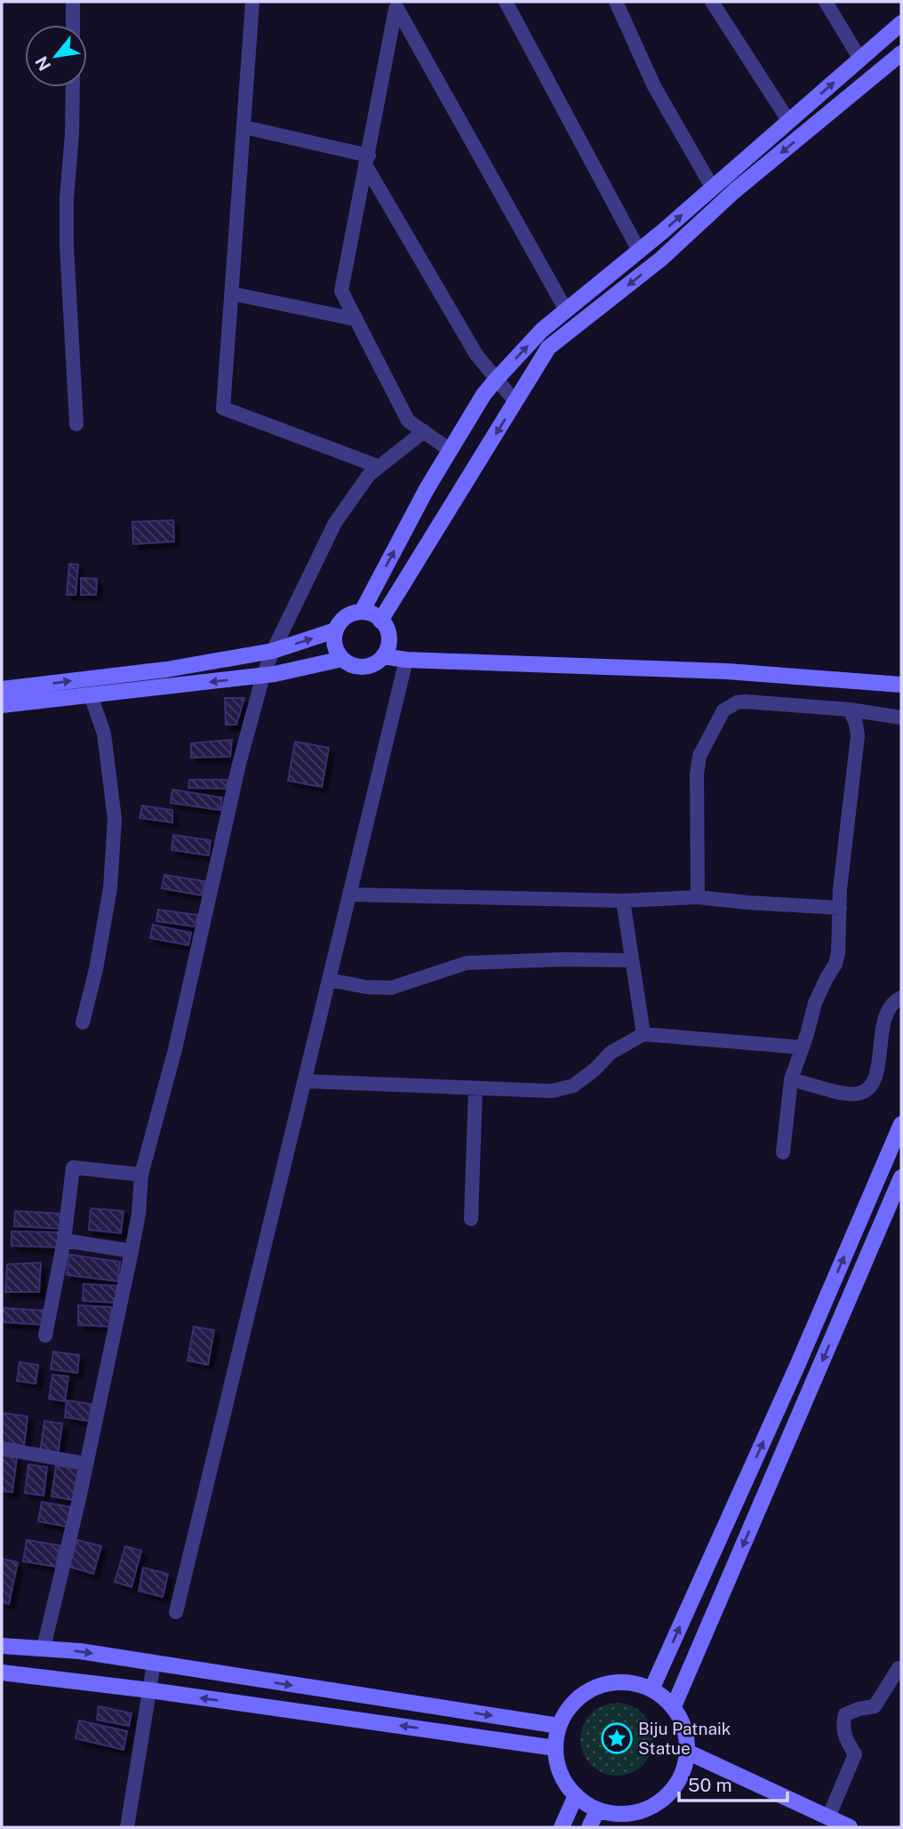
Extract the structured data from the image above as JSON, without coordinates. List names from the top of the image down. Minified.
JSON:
{"places":{"place":["Biju Patnaik Statue"]},"scale_bar":"50 m","north":"bottom left"}
